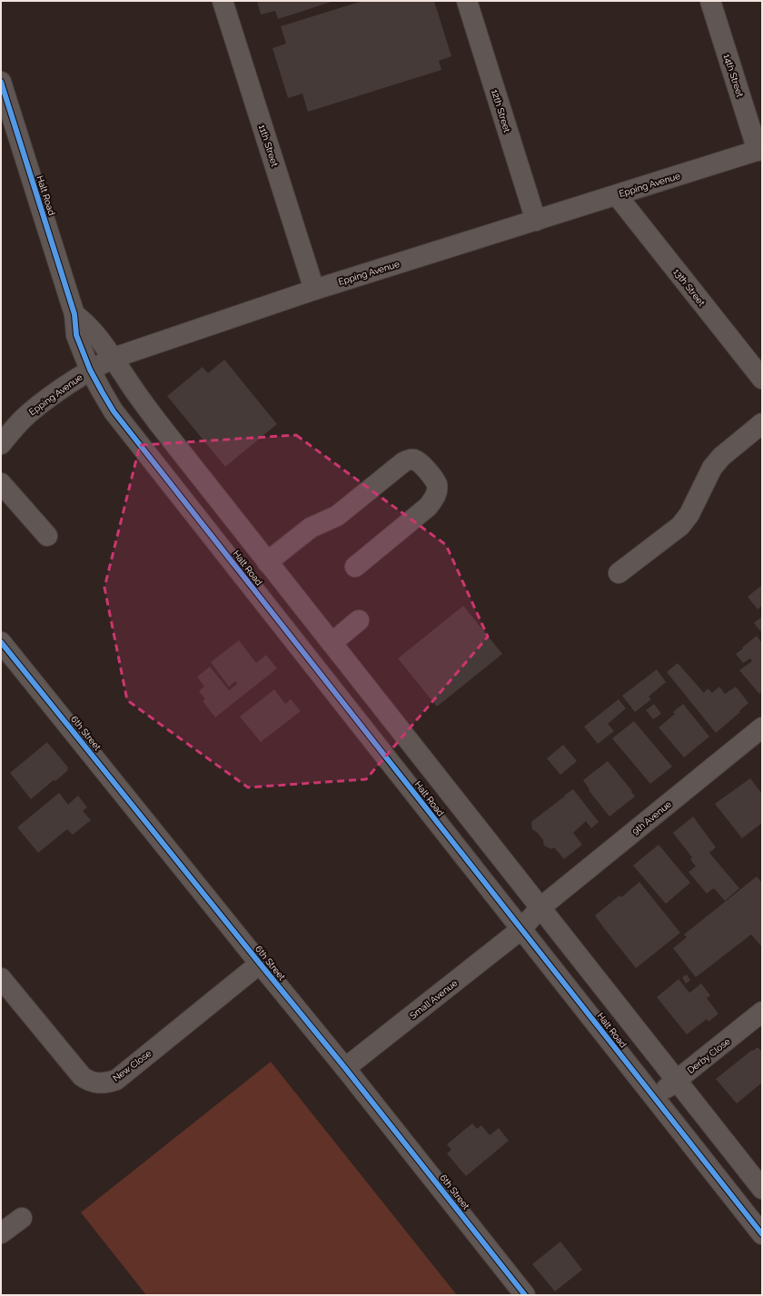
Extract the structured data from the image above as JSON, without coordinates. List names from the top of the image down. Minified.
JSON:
{"streets":{"street":["14th Street","12th Street","11th Street","Epping Avenue","Halt Road","13th Street","6th Street","9th Avenue","Small Avenue","Derby Close","New Close"]},"crossings":[["14th Street","Epping Avenue"],["12th Street","Epping Avenue"],["11th Street","Epping Avenue"],["Epping Avenue","Halt Road"],["Epping Avenue","13th Street"],["Halt Road","9th Avenue"],["Halt Road","Small Avenue"],["Halt Road","Derby Close"],["6th Street","Small Avenue"],["6th Street","New Close"],["9th Avenue","Small Avenue"]]}
